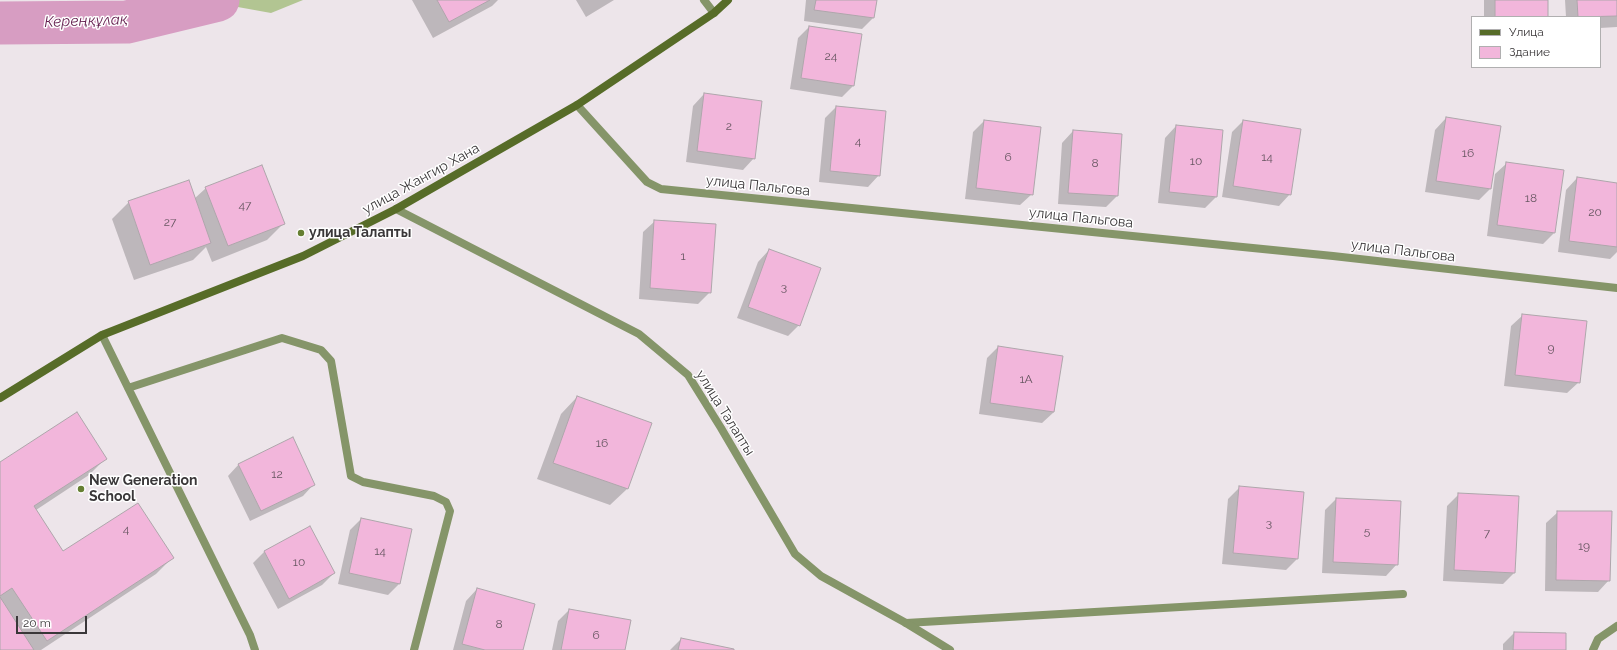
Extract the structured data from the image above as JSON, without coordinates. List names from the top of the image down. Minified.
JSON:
{"streets":{"street":["улица Жангир Хана","улица Пальгова","улица Талапты"]},"crossings":[["улица Жангир Хана","улица Пальгова"],["улица Жангир Хана","улица Талапты"]],"water":["Кереңқұлақ"],"places":["улица Талапты","New Generation School"],"house_numbers":["24","2","4","16","6","14","10","8","18","47","20","27","1","3","9","1А","16","12","3","4","5","7","19","14","10","8","6"],"legend":["Улица","Здание"],"scale_bar":"20 m"}
